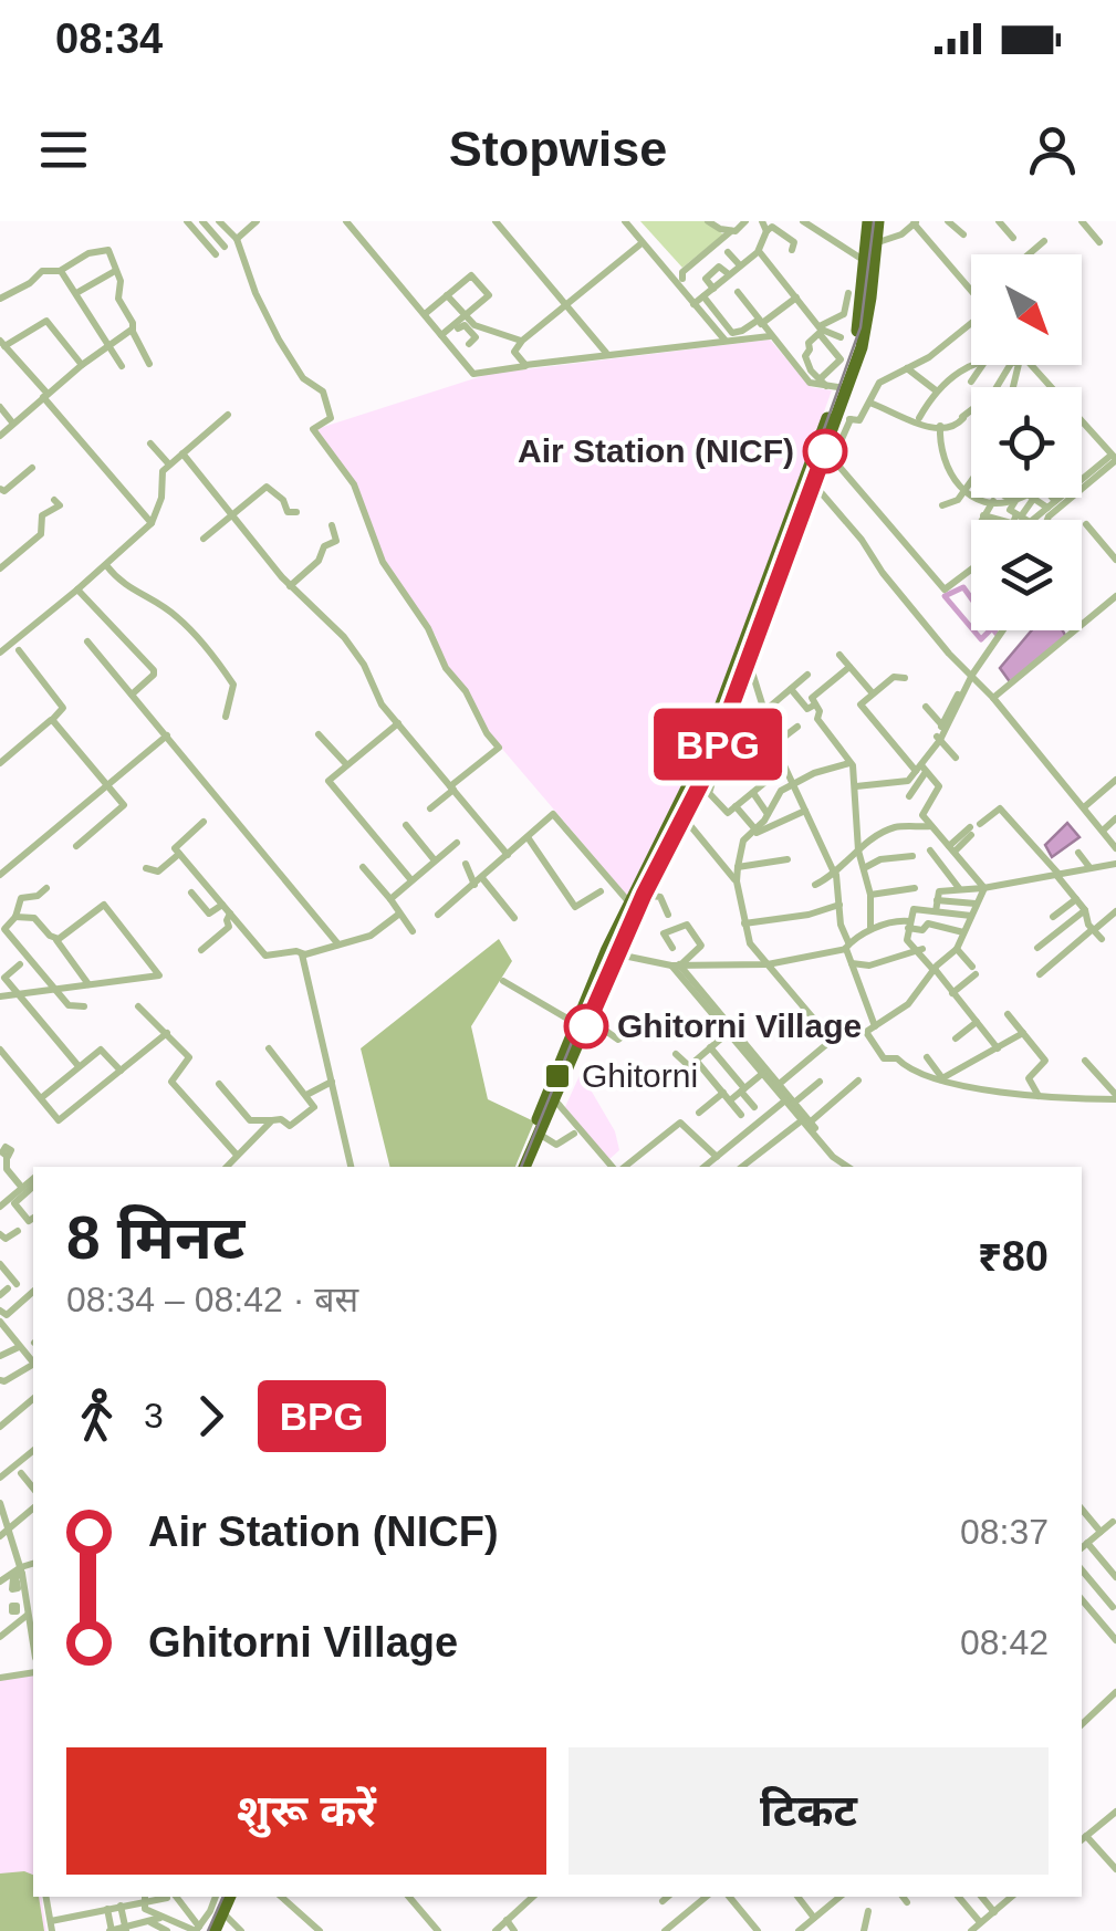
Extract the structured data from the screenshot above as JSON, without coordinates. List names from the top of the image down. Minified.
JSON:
{"places":{"other":["Air Station (NICF)","Ghitorni Village"],"transit":["Ghitorni"]},"lines":["bus line BPG"],"north":"bottom right","page":{"status":"08:34","header":"Stopwise","on_map":"BPG","heading":["8 मिनट","08:34 – 08:42 · बस","₹80"],"legs":["3","BPG"],"list":[{"name":"Air Station (NICF)","value":"08:37"},{"name":"Ghitorni Village","value":"08:42"}],"buttons":["शुरू करें","टिकट"]}}
